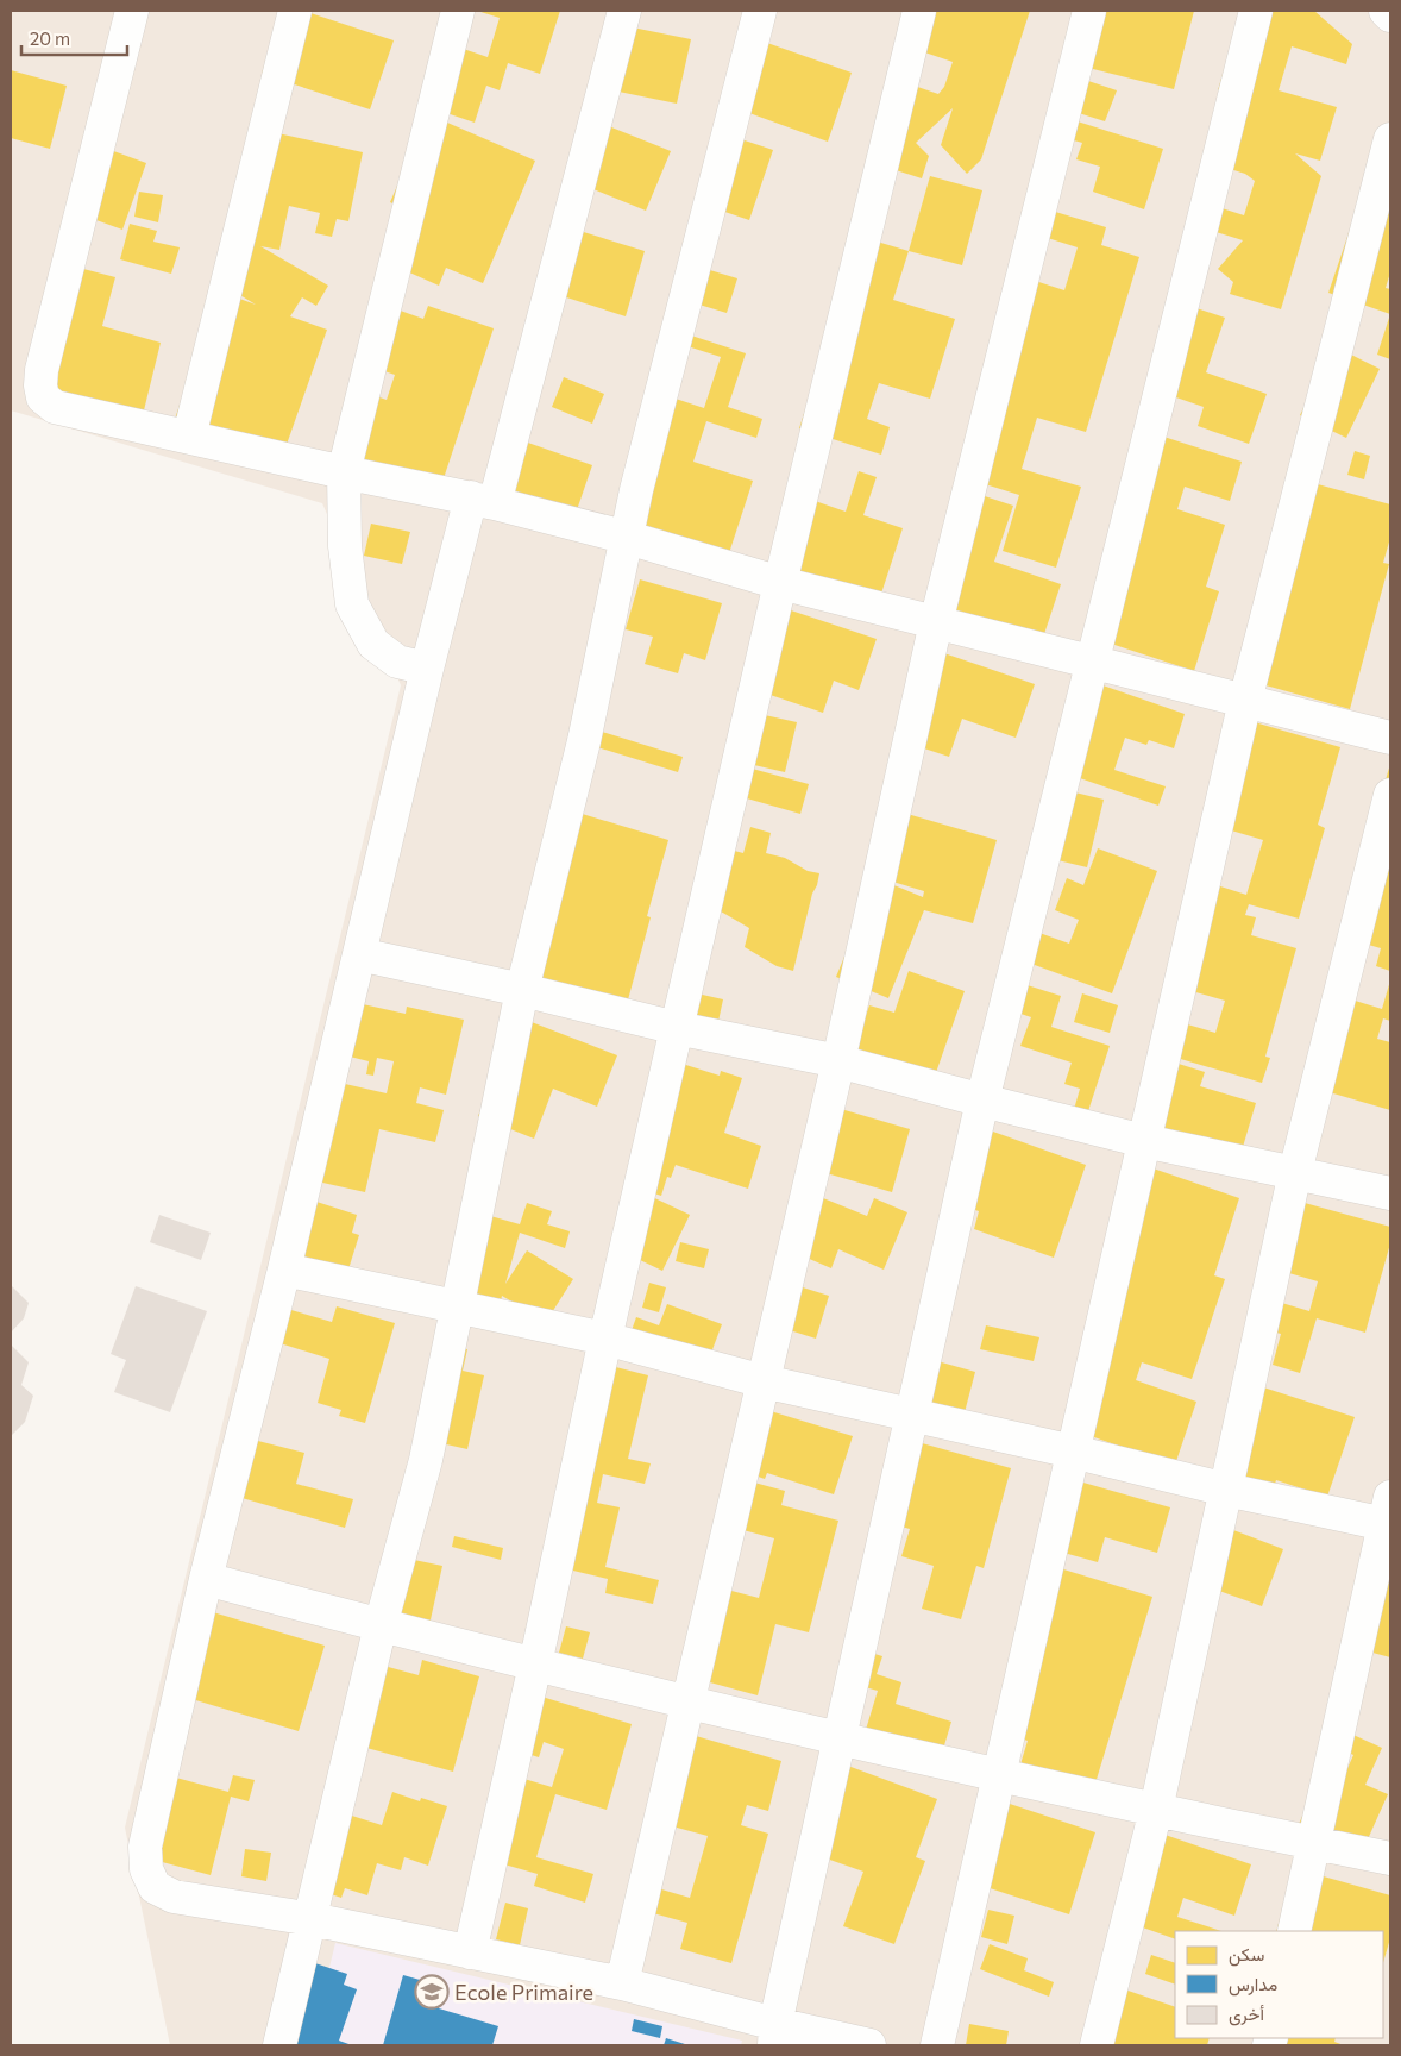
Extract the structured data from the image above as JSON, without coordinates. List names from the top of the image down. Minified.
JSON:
{"places":{"school or university":["Ecole Primaire"]},"legend":["سكن","مدارس","أخرى"],"scale_bar":"20 m"}
